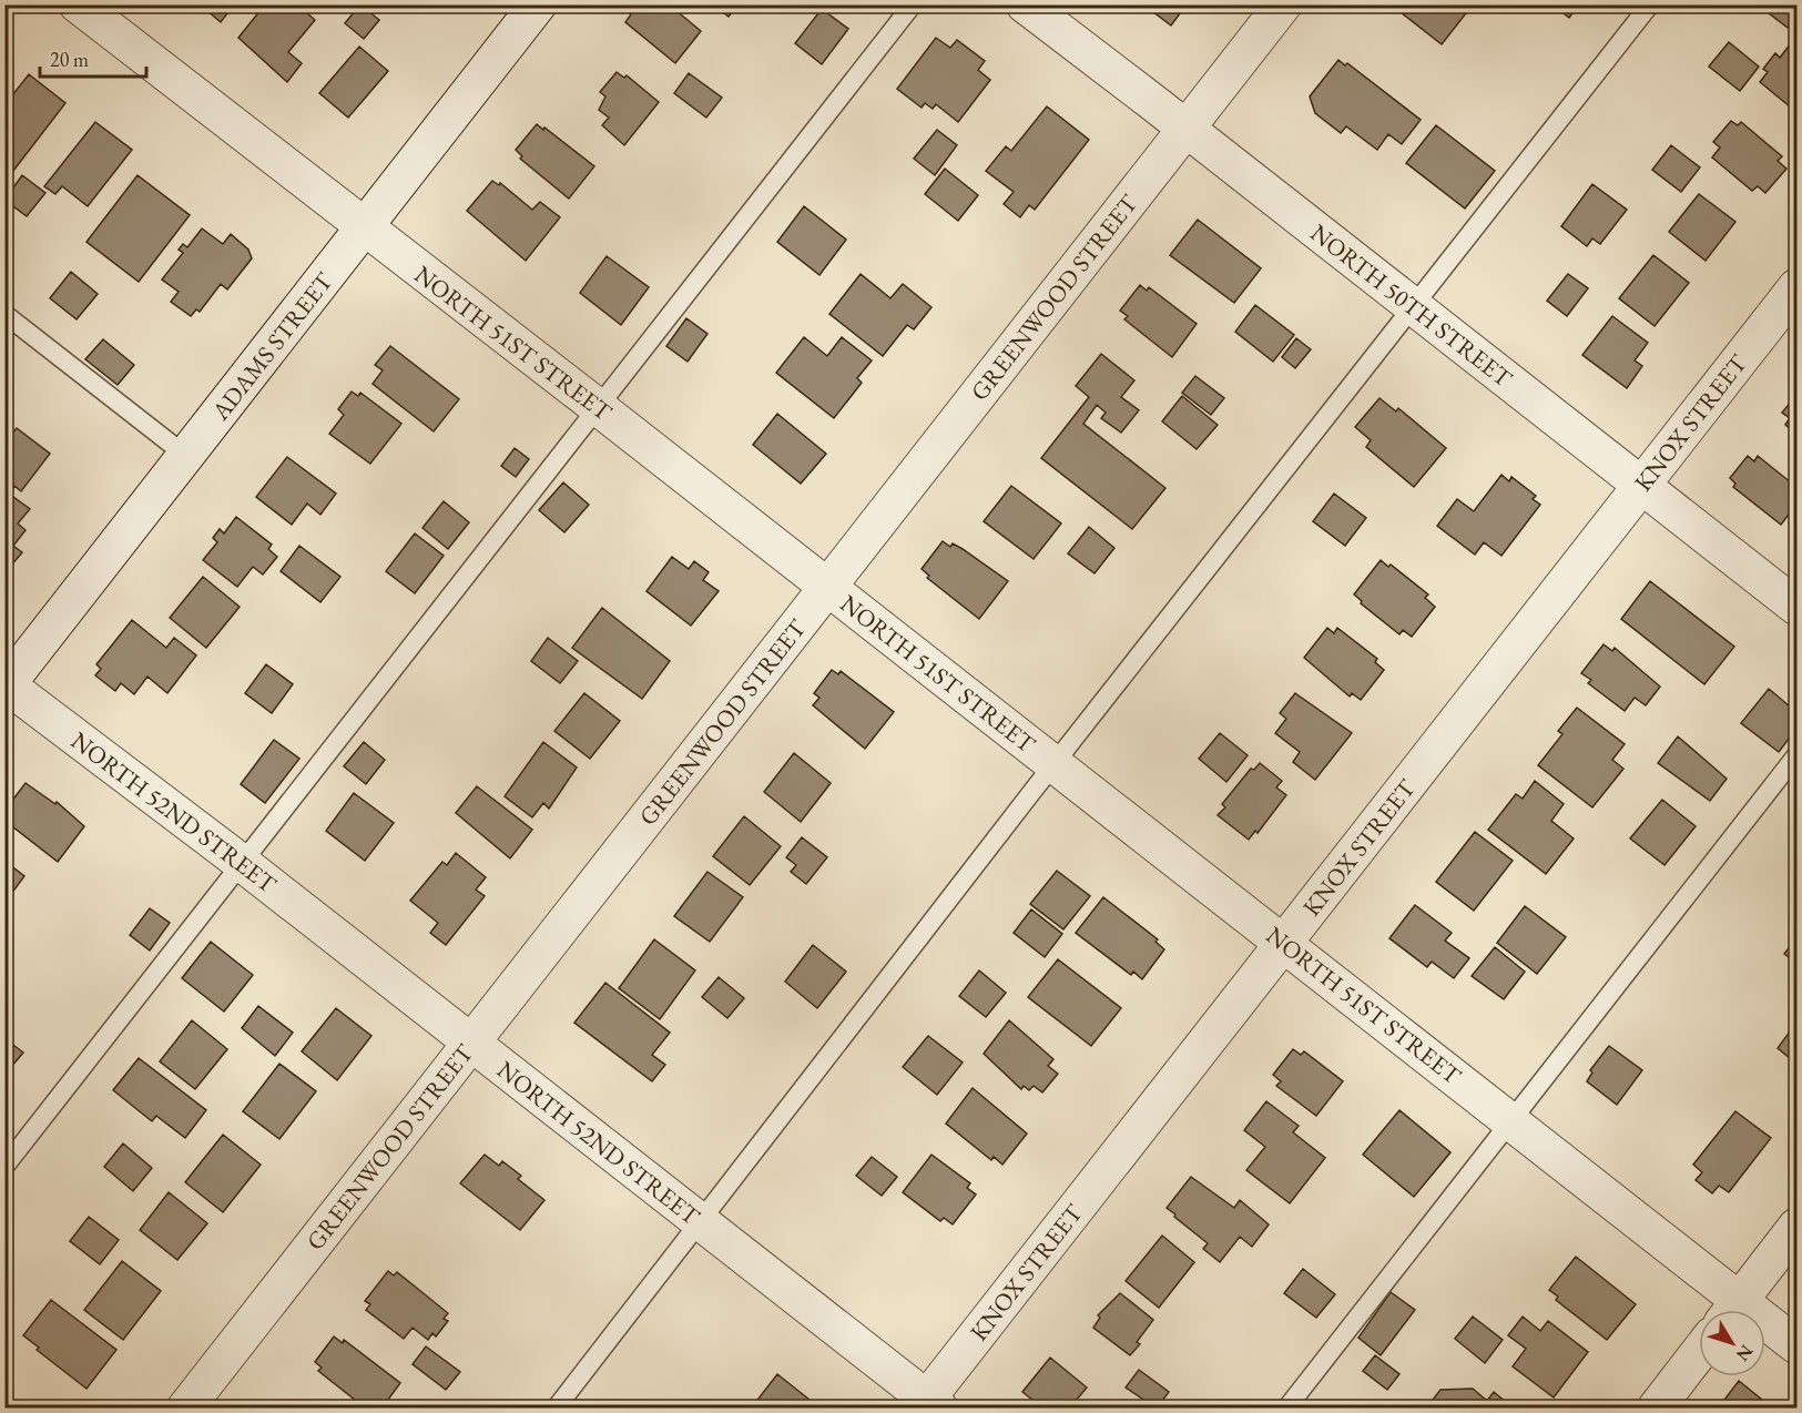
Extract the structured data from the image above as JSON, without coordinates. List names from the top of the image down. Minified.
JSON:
{"streets":{"street":["GREENWOOD STREET","NORTH 50TH STREET","NORTH 51ST STREET","ADAMS STREET","KNOX STREET","NORTH 52ND STREET"]},"crossings":[["GREENWOOD STREET","NORTH 50TH STREET"],["GREENWOOD STREET","NORTH 51ST STREET"],["GREENWOOD STREET","NORTH 52ND STREET"],["NORTH 50TH STREET","KNOX STREET"],["NORTH 51ST STREET","ADAMS STREET"],["NORTH 51ST STREET","KNOX STREET"],["ADAMS STREET","NORTH 52ND STREET"],["KNOX STREET","NORTH 52ND STREET"]],"scale_bar":"20 m","north":"bottom right"}
